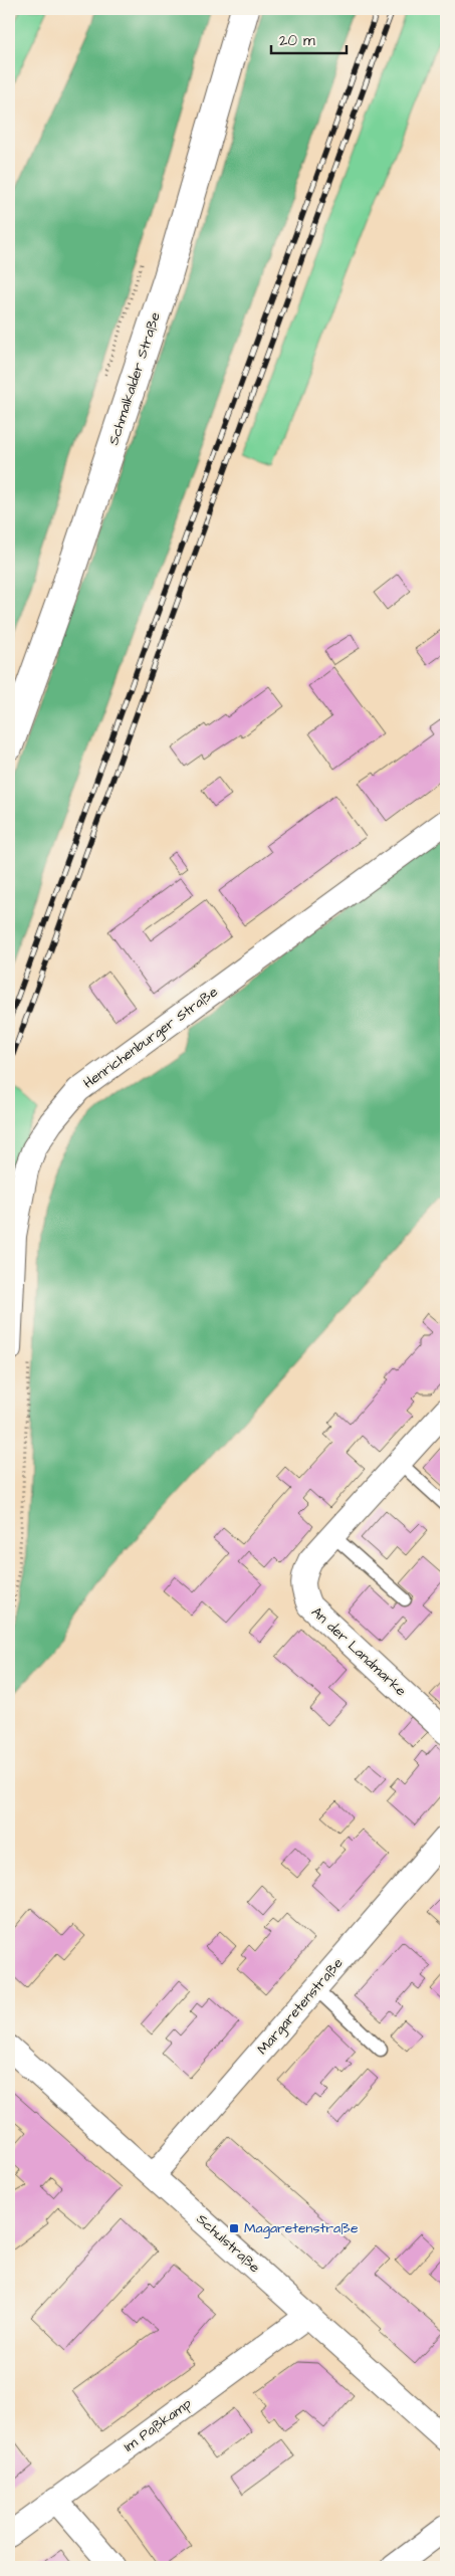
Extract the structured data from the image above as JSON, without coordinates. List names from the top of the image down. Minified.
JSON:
{"streets":{"main road":["Schmalkalder Straße"],"street":["Henrichenburger Straße","An der Landmarke","Margaretenstraße","Schulstraße","Im Paßkamp"]},"crossings":[["Margaretenstraße","Schulstraße"],["Schulstraße","Im Paßkamp"]],"places":{"transit":["Magaretenstraße"]},"scale_bar":"20 m"}
